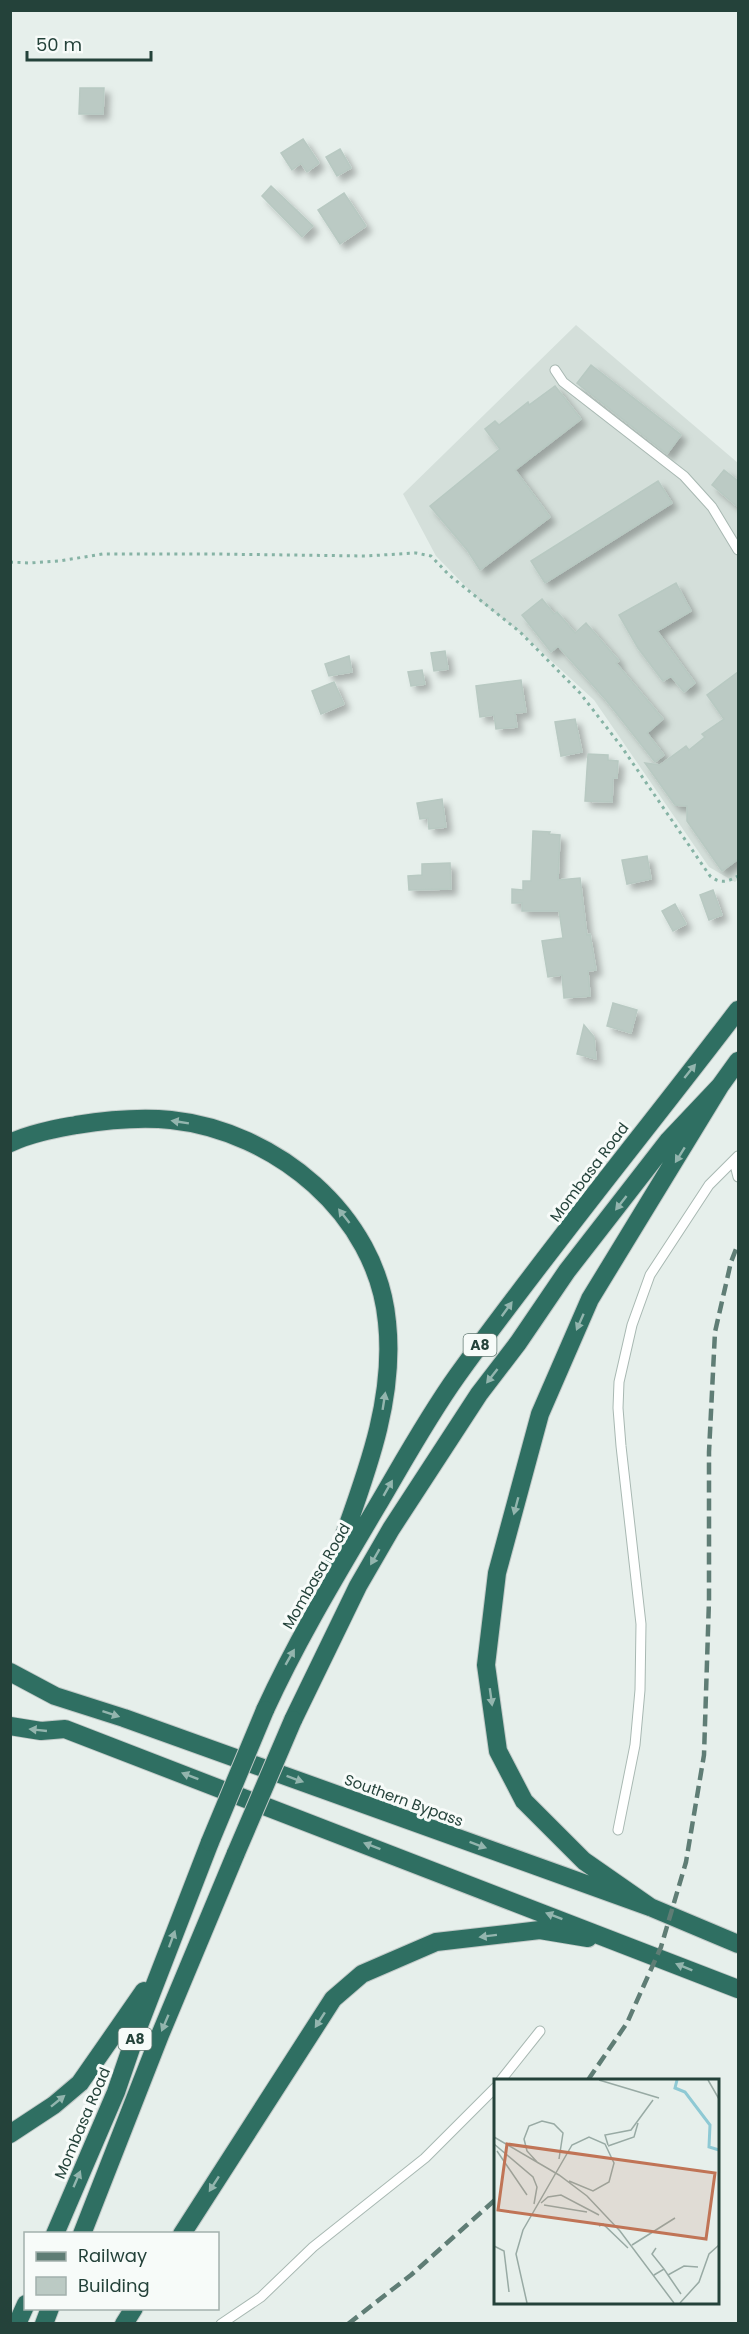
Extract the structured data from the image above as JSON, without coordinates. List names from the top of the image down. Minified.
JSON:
{"streets":{"highway":["Mombasa Road","A8","Southern Bypass"]},"legend":["Railway","Building"],"scale_bar":"50 m"}
